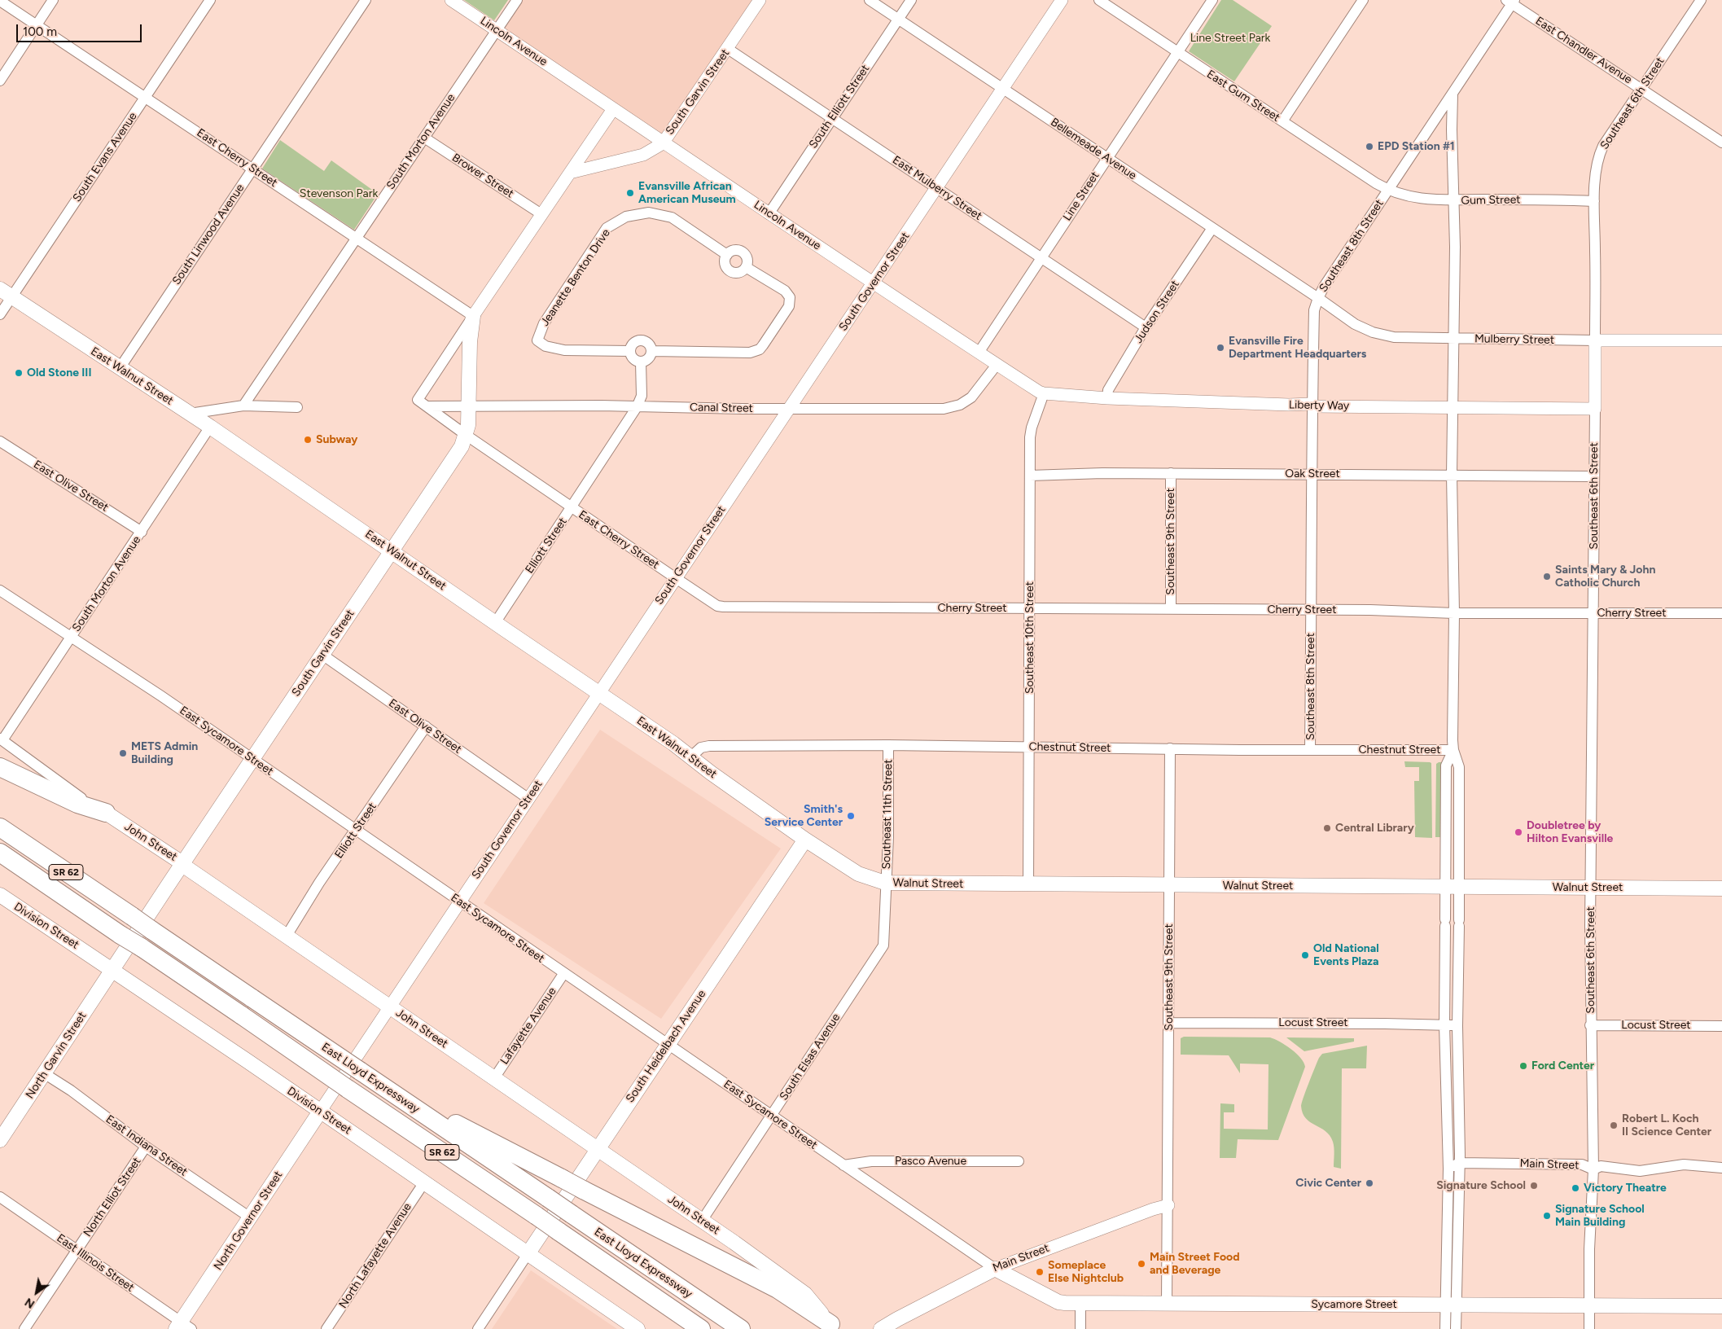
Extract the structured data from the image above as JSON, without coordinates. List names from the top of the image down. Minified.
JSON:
{"streets":{"highway":["SR 62","East Lloyd Expressway"],"main road":["South Garvin Street","East Walnut Street","John Street","Walnut Street","Division Street","South Heidelbach Avenue","North Garvin Street","Main Street","North Governor Street","Sycamore Street"],"street":["Lincoln Avenue","East Chandler Avenue","East Gum Street","Southeast 6th Street","South Elliott Street","South Morton Avenue","Bellemeade Avenue","South Evans Avenue","East Cherry Street","Brower Street","East Mulberry Street","Line Street","Gum Street","South Linwood Avenue","Southeast 8th Street","Jeanette Benton Drive","South Governor Street","Judson Street","Mulberry Street","Liberty Way","Canal Street","Oak Street","East Olive Street","Southeast 9th Street","Elliott Street","Cherry Street","Southeast 10th Street","East Sycamore Street","Chestnut Street","Southeast 11th Street","Locust Street","Lafayette Avenue","South Elsas Avenue","East Indiana Street","Pasco Avenue","North Elliot Street","North Lafayette Avenue","East Illinois Street"]},"crossings":[["Lincoln Avenue","South Garvin Street"],["Lincoln Avenue","South Elliott Street"],["Lincoln Avenue","South Morton Avenue"],["Lincoln Avenue","Line Street"],["Lincoln Avenue","South Governor Street"],["Lincoln Avenue","Liberty Way"],["Lincoln Avenue","Canal Street"],["Lincoln Avenue","Southeast 10th Street"],["East Chandler Avenue","Southeast 6th Street"],["East Chandler Avenue","Southeast 8th Street"],["South Garvin Street","East Cherry Street"],["South Garvin Street","Brower Street"],["South Garvin Street","East Mulberry Street"],["South Garvin Street","East Walnut Street"],["South Garvin Street","Canal Street"],["South Garvin Street","East Olive Street"],["South Garvin Street","East Sycamore Street"],["South Garvin Street","John Street"],["South Garvin Street","Division Street"],["South Garvin Street","North Garvin Street"],["East Gum Street","Line Street"],["East Gum Street","Gum Street"],["East Gum Street","Southeast 8th Street"],["Southeast 6th Street","Gum Street"],["Southeast 6th Street","Mulberry Street"],["Southeast 6th Street","Liberty Way"],["Southeast 6th Street","Oak Street"],["Southeast 6th Street","Cherry Street"],["Southeast 6th Street","Walnut Street"],["Southeast 6th Street","Locust Street"],["Southeast 6th Street","Main Street"],["Southeast 6th Street","Sycamore Street"],["South Elliott Street","Bellemeade Avenue"],["South Elliott Street","East Mulberry Street"],["South Morton Avenue","East Cherry Street"],["South Morton Avenue","Brower Street"],["South Morton Avenue","East Walnut Street"],["South Morton Avenue","East Olive Street"],["South Morton Avenue","East Sycamore Street"],["South Morton Avenue","John Street"],["Bellemeade Avenue","Line Street"],["Bellemeade Avenue","Southeast 8th Street"],["Bellemeade Avenue","South Governor Street"],["Bellemeade Avenue","Judson Street"],["Bellemeade Avenue","Mulberry Street"],["South Evans Avenue","East Cherry Street"],["South Evans Avenue","East Walnut Street"],["East Cherry Street","South Linwood Avenue"],["East Cherry Street","South Governor Street"],["East Cherry Street","Canal Street"],["East Cherry Street","Elliott Street"],["East Cherry Street","Cherry Street"],["East Mulberry Street","Line Street"],["East Mulberry Street","South Governor Street"],["East Mulberry Street","Judson Street"],["Gum Street","Southeast 8th Street"],["South Linwood Avenue","East Walnut Street"],["Southeast 8th Street","Mulberry Street"],["Southeast 8th Street","Liberty Way"],["Southeast 8th Street","Oak Street"],["Southeast 8th Street","Cherry Street"],["Southeast 8th Street","Chestnut Street"],["South Governor Street","East Walnut Street"],["South Governor Street","Canal Street"],["South Governor Street","East Olive Street"],["South Governor Street","East Sycamore Street"],["South Governor Street","John Street"],["South Governor Street","Division Street"],["South Governor Street","North Governor Street"],["Judson Street","Liberty Way"],["East Walnut Street","Elliott Street"],["East Walnut Street","Chestnut Street"],["East Walnut Street","Walnut Street"],["East Walnut Street","South Heidelbach Avenue"],["Liberty Way","Southeast 10th Street"],["Canal Street","Elliott Street"],["Oak Street","Southeast 9th Street"],["Oak Street","Southeast 10th Street"],["East Olive Street","Elliott Street"],["Southeast 9th Street","Cherry Street"],["Southeast 9th Street","Chestnut Street"],["Southeast 9th Street","Walnut Street"],["Southeast 9th Street","Locust Street"],["Southeast 9th Street","Main Street"],["Southeast 9th Street","Sycamore Street"],["Elliott Street","East Sycamore Street"],["Elliott Street","John Street"],["Cherry Street","Southeast 10th Street"],["Southeast 10th Street","Chestnut Street"],["Southeast 10th Street","Walnut Street"],["East Sycamore Street","Lafayette Avenue"],["East Sycamore Street","South Heidelbach Avenue"],["East Sycamore Street","South Elsas Avenue"],["East Sycamore Street","Pasco Avenue"],["East Sycamore Street","Main Street"],["East Sycamore Street","Sycamore Street"],["Chestnut Street","Southeast 11th Street"],["Southeast 11th Street","Walnut Street"],["Southeast 11th Street","South Elsas Avenue"],["John Street","Lafayette Avenue"],["John Street","South Heidelbach Avenue"],["John Street","South Elsas Avenue"],["Walnut Street","South Heidelbach Avenue"],["Walnut Street","South Elsas Avenue"],["Division Street","South Heidelbach Avenue"],["Division Street","North Garvin Street"],["Division Street","North Governor Street"],["Division Street","North Lafayette Avenue"],["North Garvin Street","East Indiana Street"],["East Indiana Street","North Elliot Street"],["East Indiana Street","North Governor Street"],["Main Street","Sycamore Street"],["North Elliot Street","East Illinois Street"],["North Governor Street","East Illinois Street"]],"parks":["Line Street Park","Stevenson Park"],"places":["EPD Station #1","Evansville African American Museum","Evansville Fire Department Headquarters","Old Stone III","Subway","Saints Mary & John Catholic Church","METS Admin Building","Smith's Service Center","Central Library","Doubletree by Hilton Evansville","Old National Events Plaza","Ford Center","Robert L. Koch II Science Center","Civic Center","Signature School","Victory Theatre","Signature School Main Building","Main Street Food and Beverage","Someplace Else Nightclub"],"scale_bar":"100 m","north":"bottom left"}
